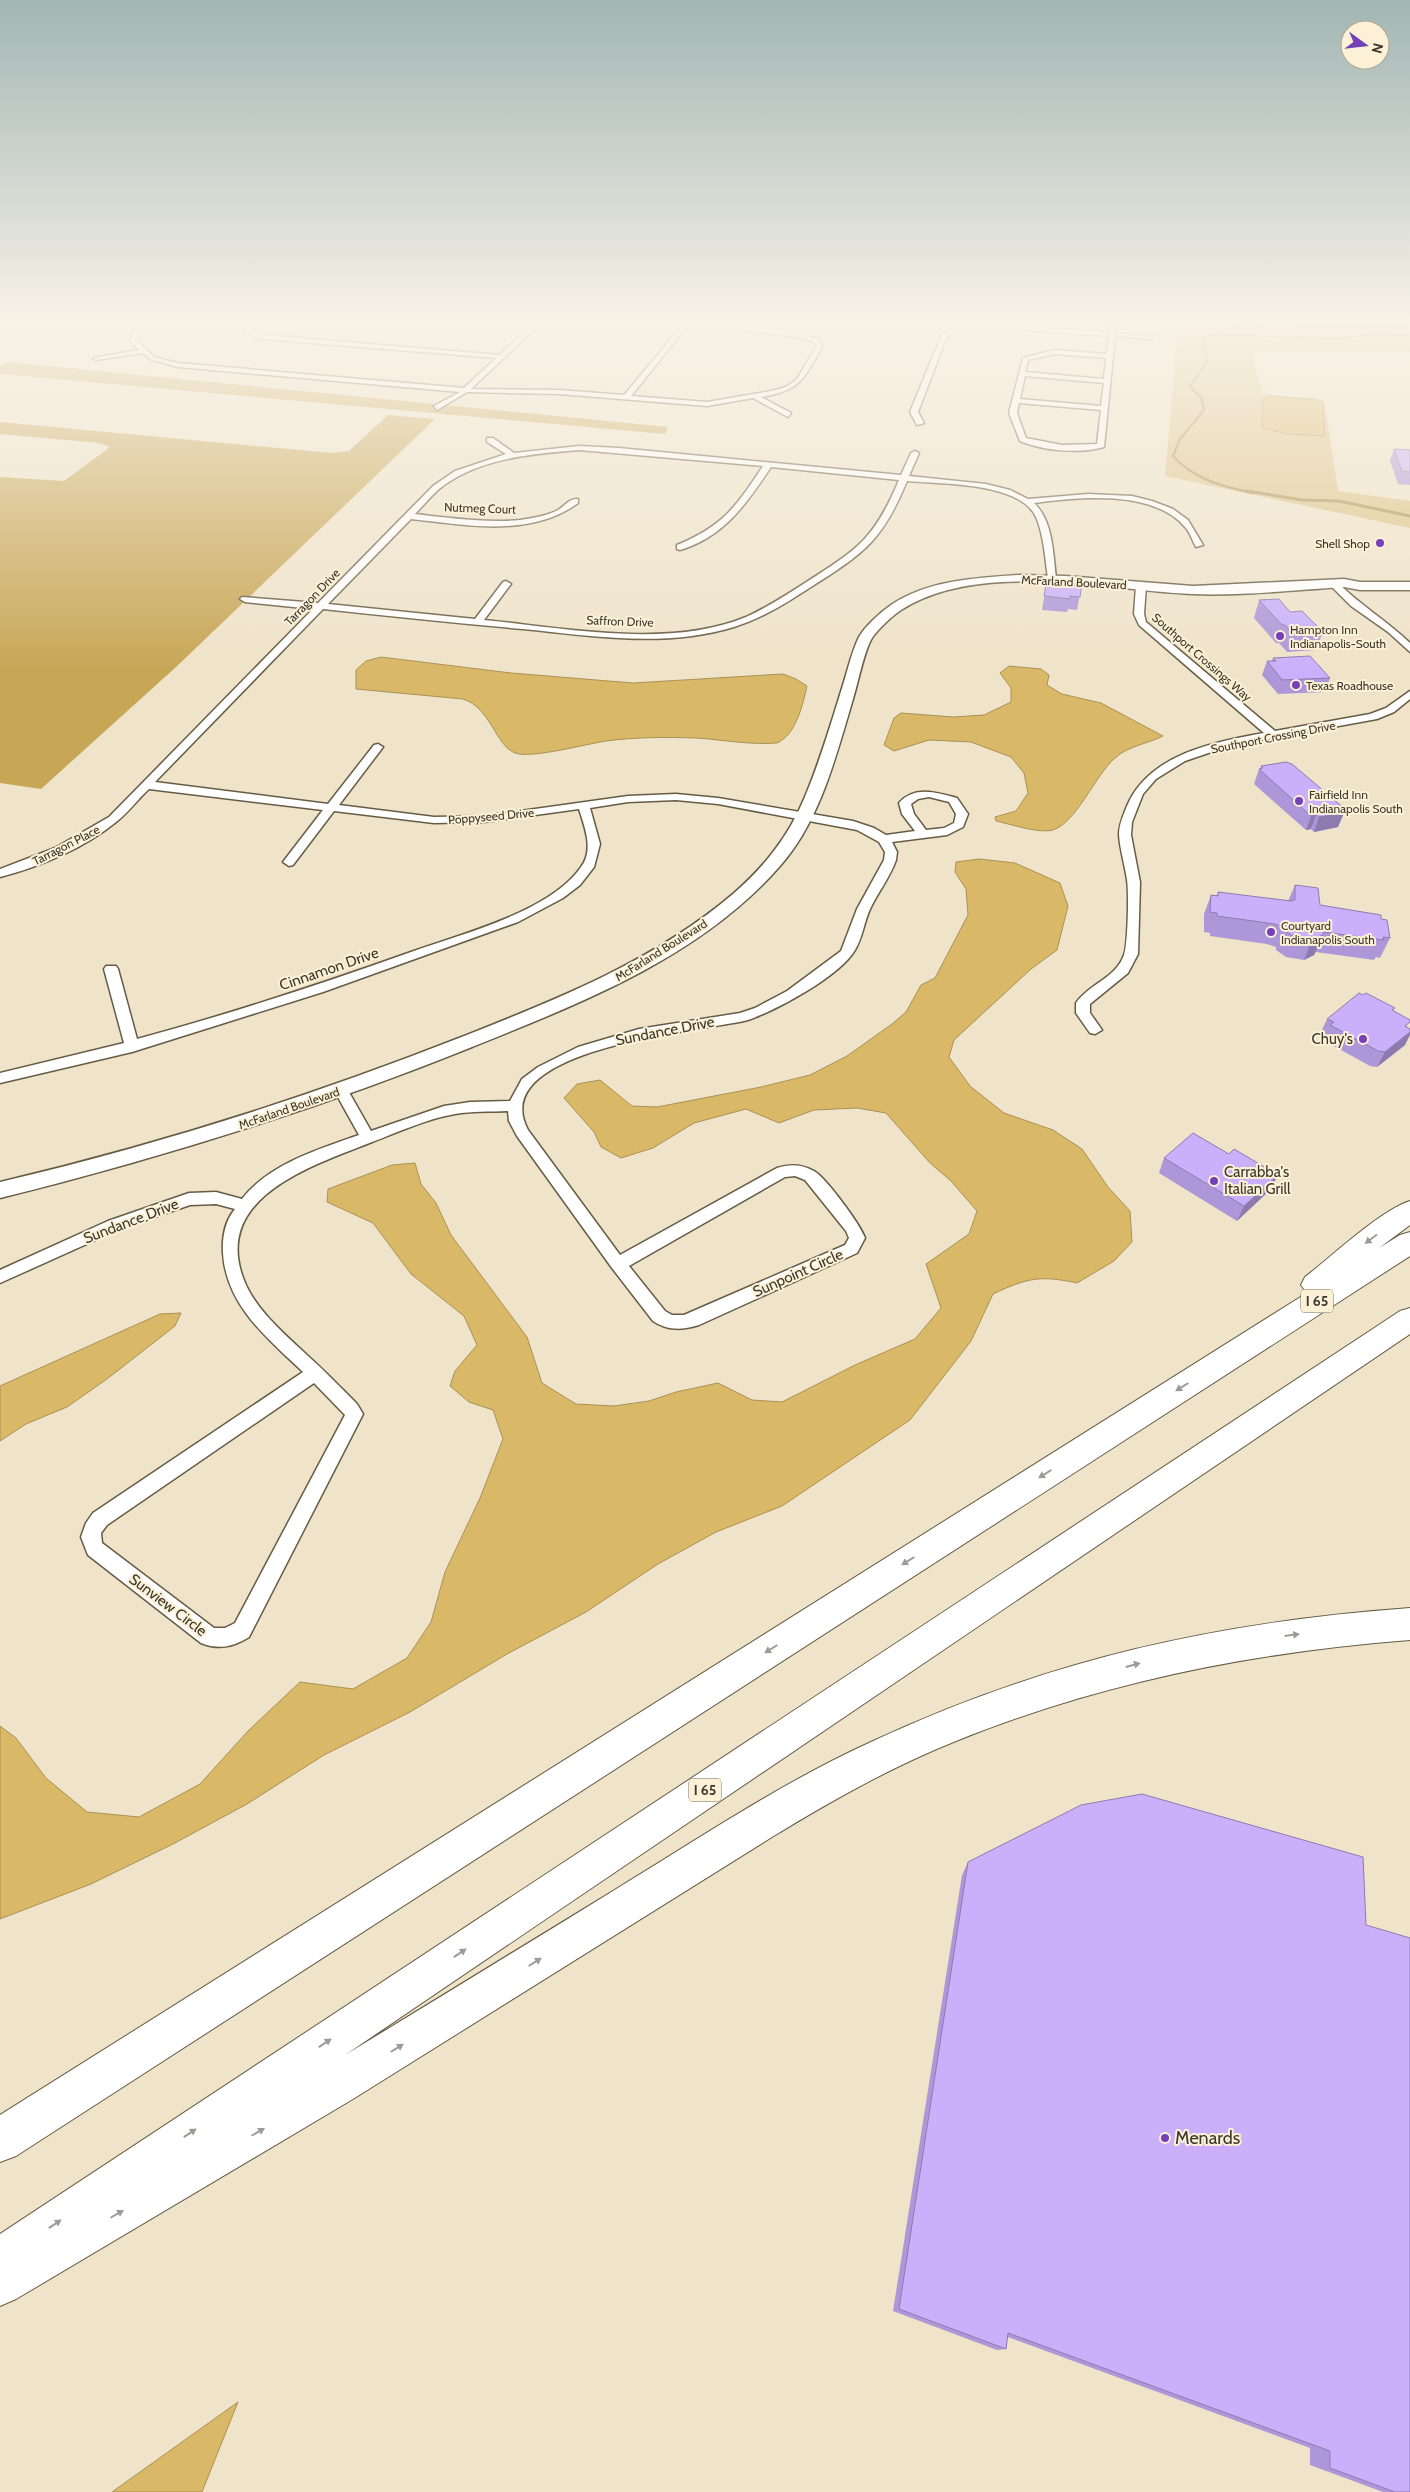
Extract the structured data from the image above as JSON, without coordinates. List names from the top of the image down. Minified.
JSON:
{"streets":{"highway":["I 65"],"street":["Nutmeg Court","McFarland Boulevard","Tarragon Drive","Saffron Drive","Southport Crossings Way","Southport Crossing Drive","Poppyseed Drive","Tarragon Place","Cinnamon Drive","Sundance Drive","Sunpoint Circle","Sunview Circle"]},"crossings":[["Nutmeg Court","Tarragon Drive"],["McFarland Boulevard","Southport Crossings Way"],["McFarland Boulevard","Poppyseed Drive"],["Tarragon Drive","Saffron Drive"],["Tarragon Drive","Poppyseed Drive"],["Tarragon Drive","Tarragon Place"],["Southport Crossings Way","Southport Crossing Drive"],["Poppyseed Drive","Tarragon Place"],["Poppyseed Drive","Cinnamon Drive"],["Sundance Drive","Sunpoint Circle"],["Sundance Drive","Sunview Circle"]],"places":["Shell Shop","Hampton Inn Indianapolis-South","Texas Roadhouse","Fairfield Inn Indianapolis South","Courtyard Indianapolis South","Chuy's","Carrabba's Italian Grill","Menards"],"north":"right"}
